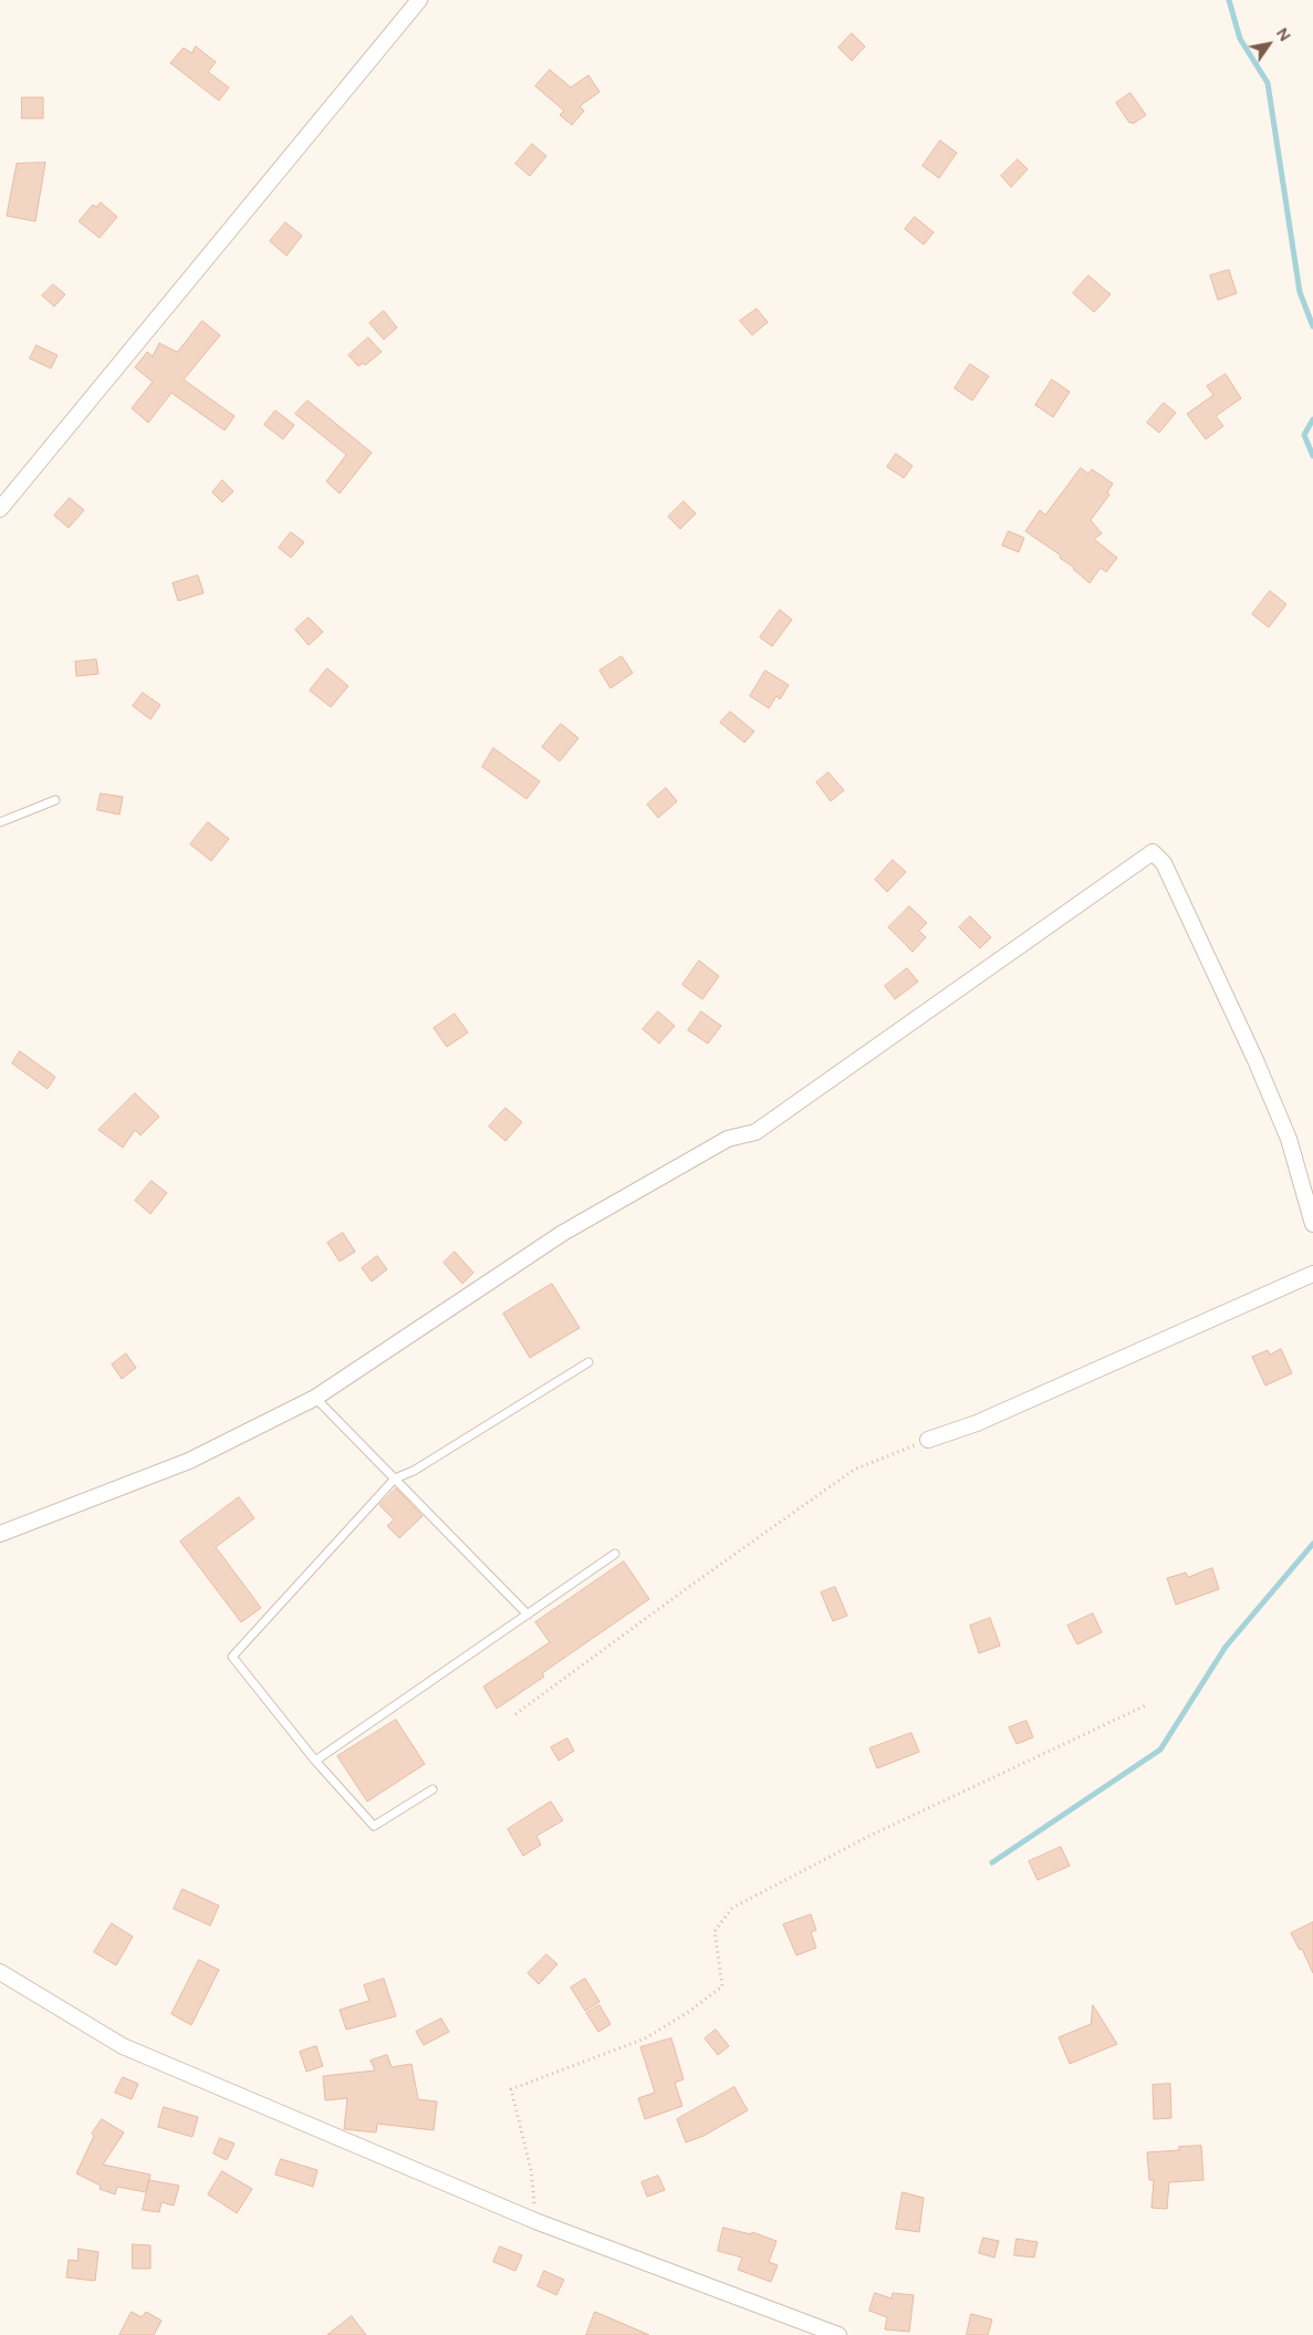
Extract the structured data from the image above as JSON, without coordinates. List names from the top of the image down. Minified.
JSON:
{"north":"top right"}
